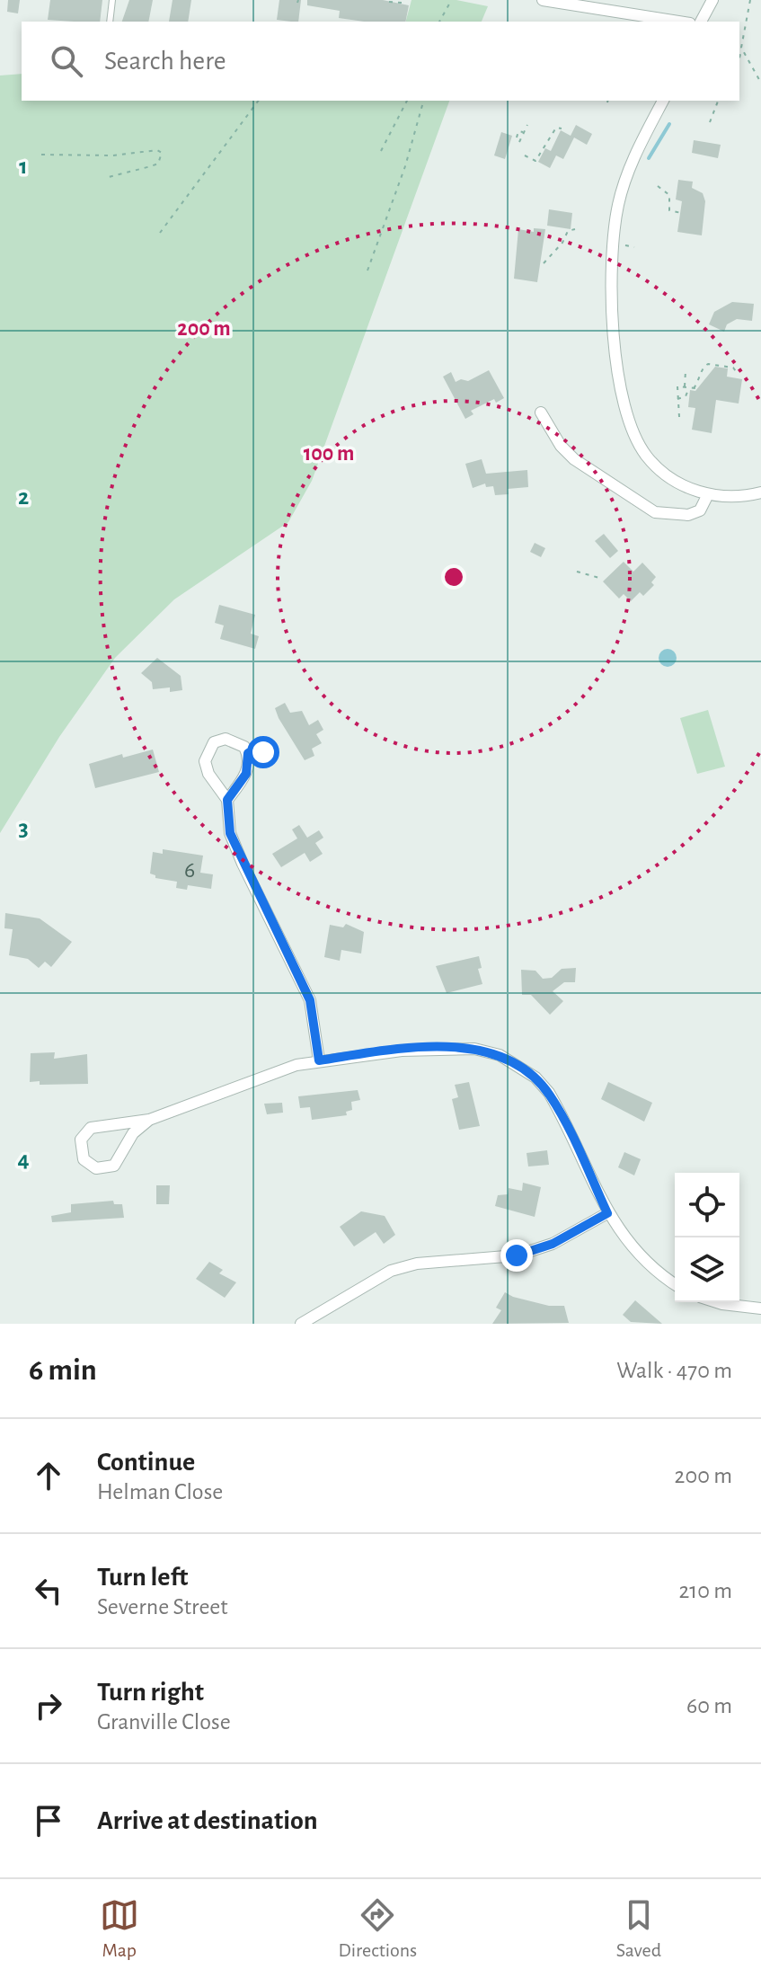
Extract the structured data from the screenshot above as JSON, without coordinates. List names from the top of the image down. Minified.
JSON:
{"house_numbers":["6"],"page":{"search":"Search here","heading":["6 min","Walk · 470 m"],"list":[["Continue","Helman Close","200 m"],["Turn left","Severne Street","210 m"],["Turn right","Granville Close","60 m"],"Arrive at destination"],"nav":["Map","Directions","Saved"]},"grid":{"rows":["1","2","3","4"]},"rings":["200 m","100 m"]}
